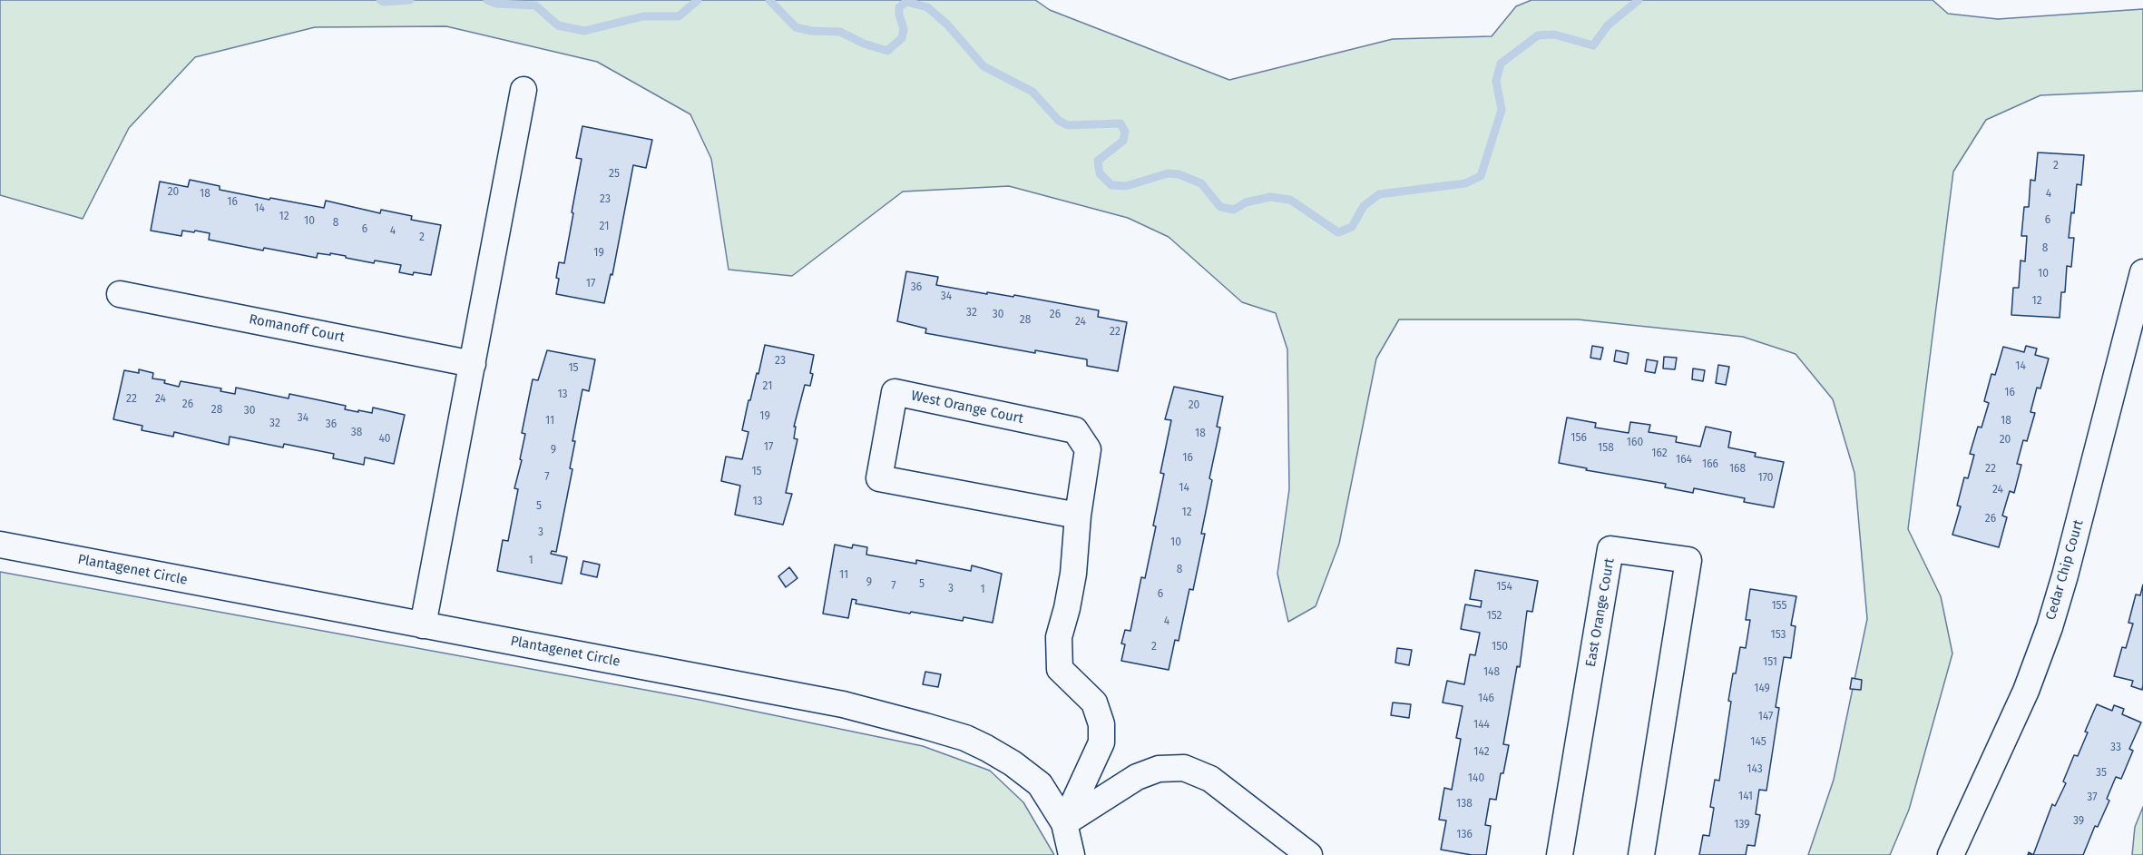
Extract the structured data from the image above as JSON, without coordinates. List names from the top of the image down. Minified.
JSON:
{"streets":{"street":["Romanoff Court","West Orange Court","Plantagenet Circle","Cedar Chip Court","East Orange Court"]},"crossings":[["West Orange Court","Plantagenet Circle"]],"house_numbers":["2","25","20","18","4","23","16","14","12","6","10","8","21","6","4","2","8","19","10","17","36","34","12","32","30","26","28","24","22","23","14","15","21","16","13","22","24","26","20","28","30","19","34","11","18","32","36","38","18","156","40","20","160","17","158","9","162","16","164","166","168","22","15","7","170","14","24","13","5","12","26","3","10","1","8","11","9","5","7","154","3","1","6","155","152","4","153","2","150","151","148","149","146","147","144","145","33","142","143","35","140","141","37","138","39","139","136"]}
